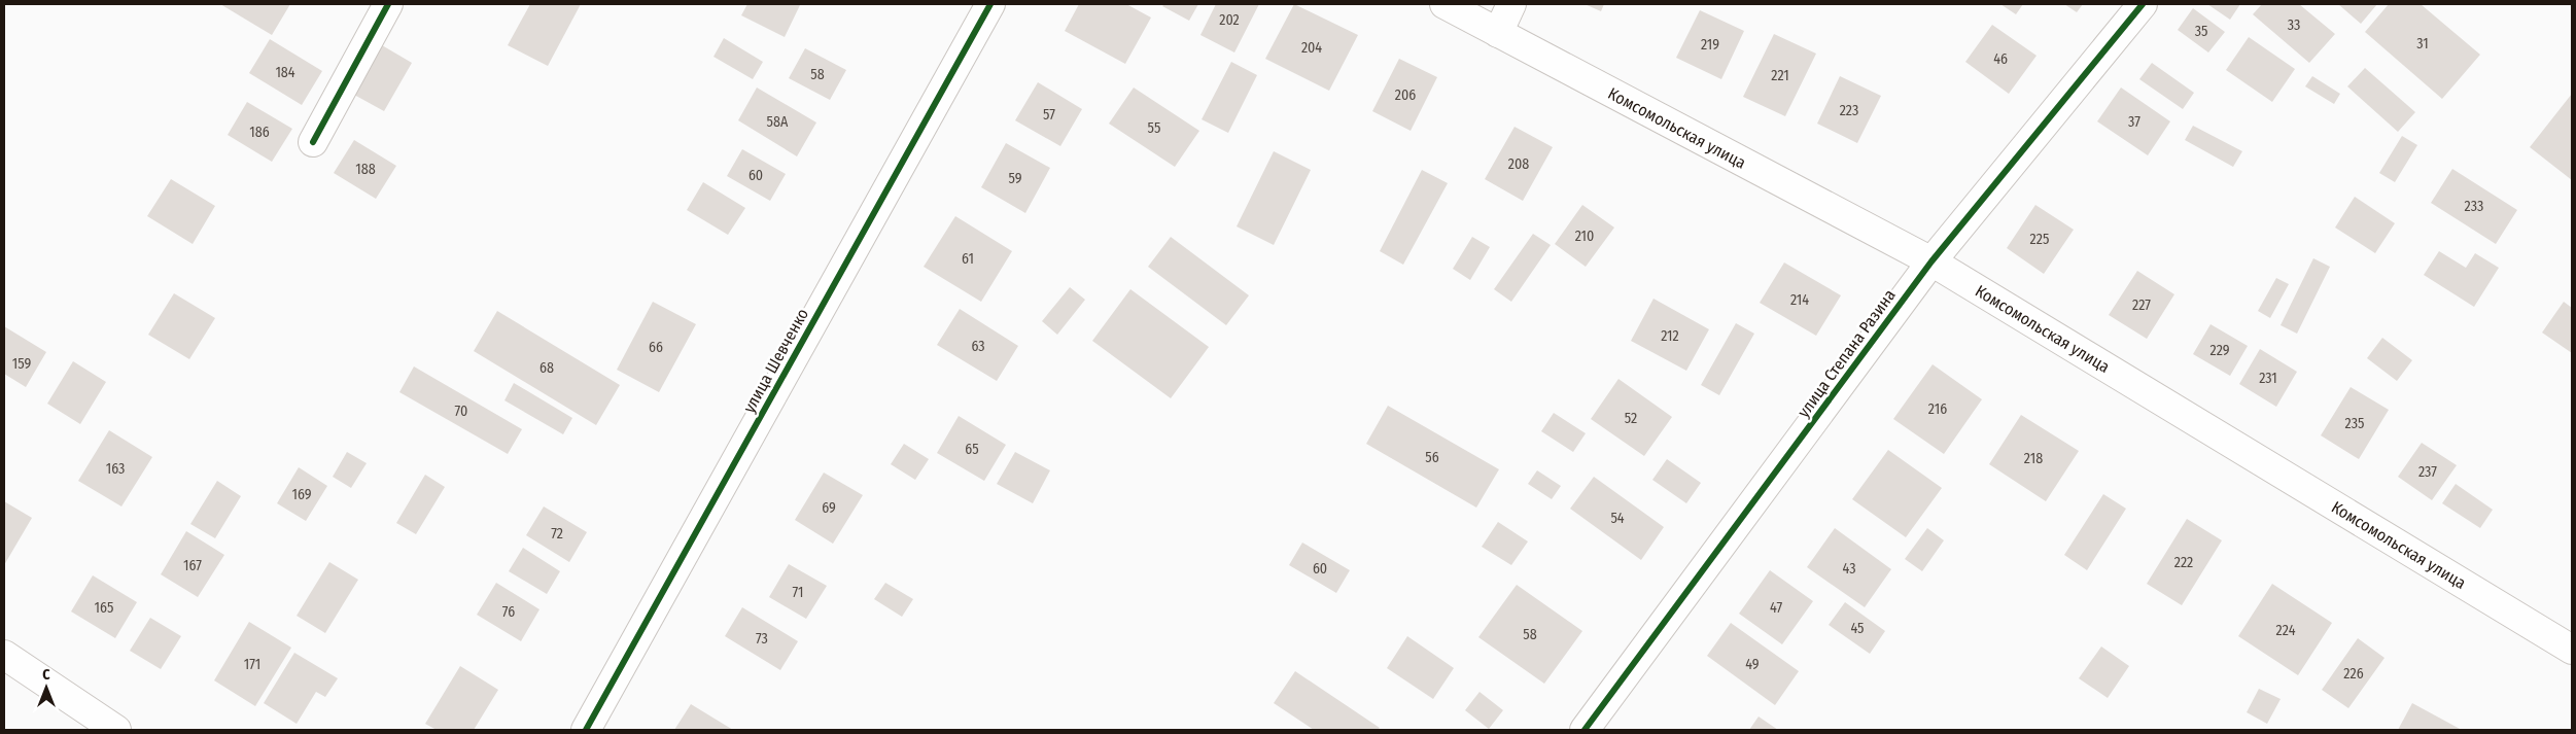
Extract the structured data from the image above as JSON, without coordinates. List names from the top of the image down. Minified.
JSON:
{"streets":{"street":["Комсомольская улица","улица Степана Разина","улица Шевченко"]},"crossings":[["Комсомольская улица","улица Степана Разина"]],"house_numbers":["202","33","35","31","219","204","46","184","58","221","206","223","57","58А","37","55","186","208","188","60","59","233","210","225","61","214","227","212","63","66","229","159","68","231","216","70","52","235","65","56","218","163","237","169","69","54","72","222","167","60","43","71","165","47","76","45","224","58","73","171","49","226"],"north":"top"}
